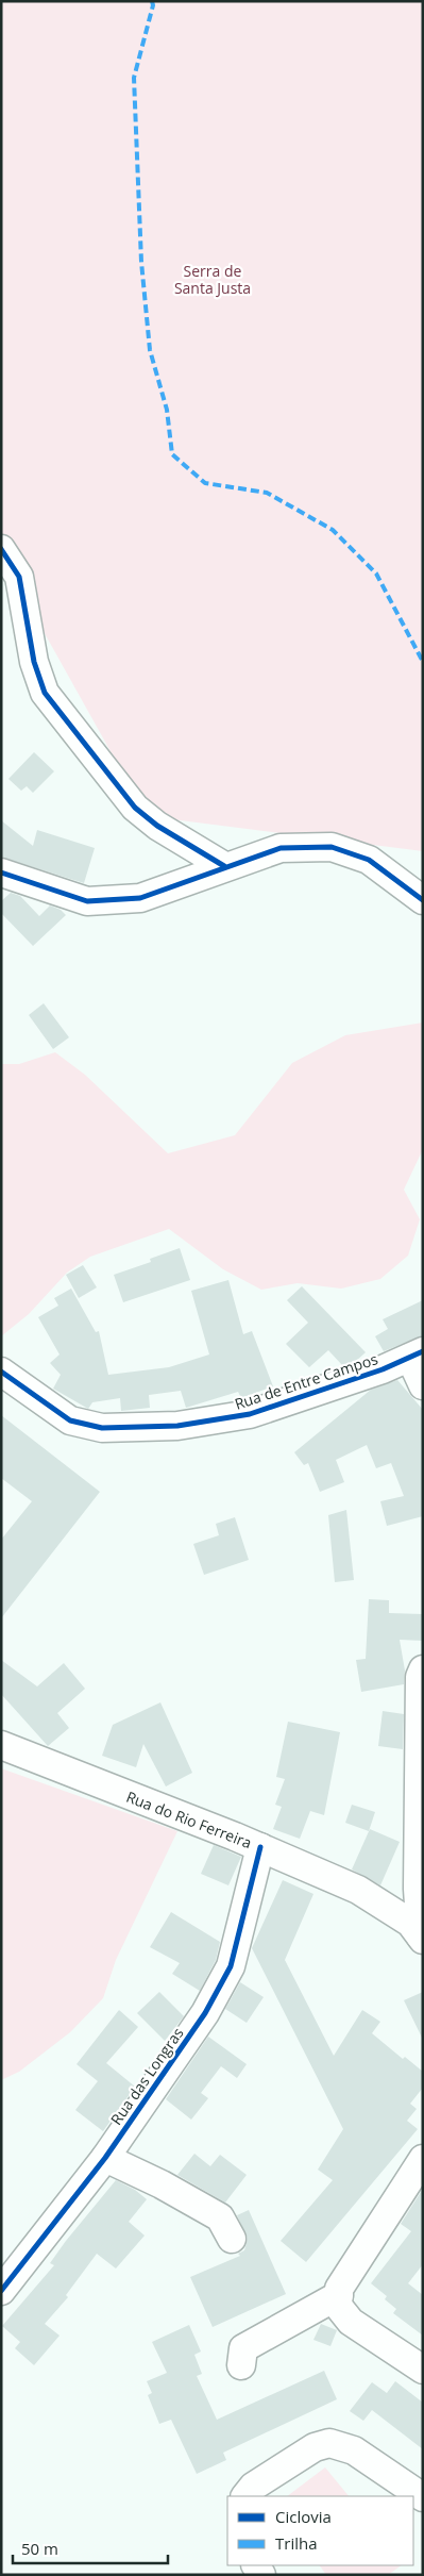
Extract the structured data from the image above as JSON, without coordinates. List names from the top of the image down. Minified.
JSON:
{"streets":{"street":["Rua de Entre Campos","Rua do Rio Ferreira","Rua das Longras"]},"crossings":[["Rua do Rio Ferreira","Rua das Longras"]],"parks":["Serra de Santa Justa"],"legend":["Ciclovia","Trilha"],"scale_bar":"50 m"}
